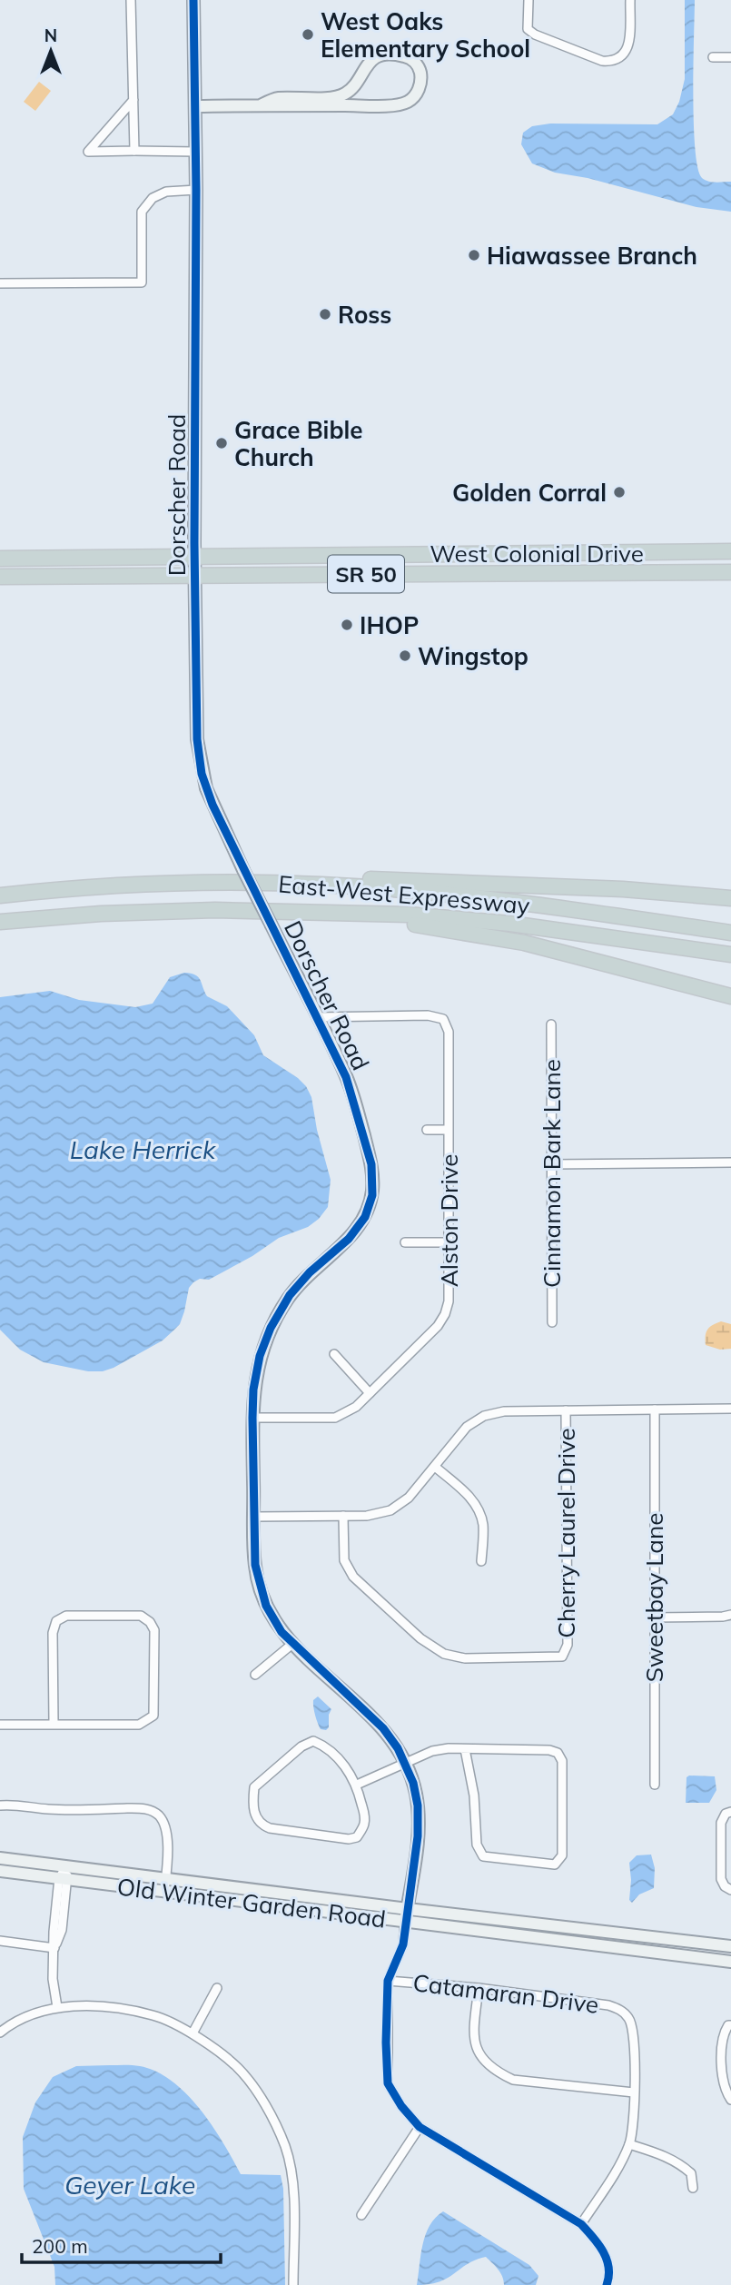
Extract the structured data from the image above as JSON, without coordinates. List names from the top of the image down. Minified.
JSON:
{"streets":{"highway":["West Colonial Drive","SR 50","East-West Expressway"],"street":["Dorscher Road","Cinnamon Bark Lane","Alston Drive","Cherry Laurel Drive","Sweetbay Lane","Old Winter Garden Road","Catamaran Drive"]},"crossings":[["Dorscher Road","West Colonial Drive"],["Dorscher Road","Alston Drive"],["Dorscher Road","Old Winter Garden Road"]],"water":["Lake Herrick","Geyer Lake"],"places":["West Oaks Elementary School","Hiawassee Branch","Ross","Grace Bible Church","Golden Corral","IHOP","Wingstop"],"scale_bar":"200 m","north":"top"}
